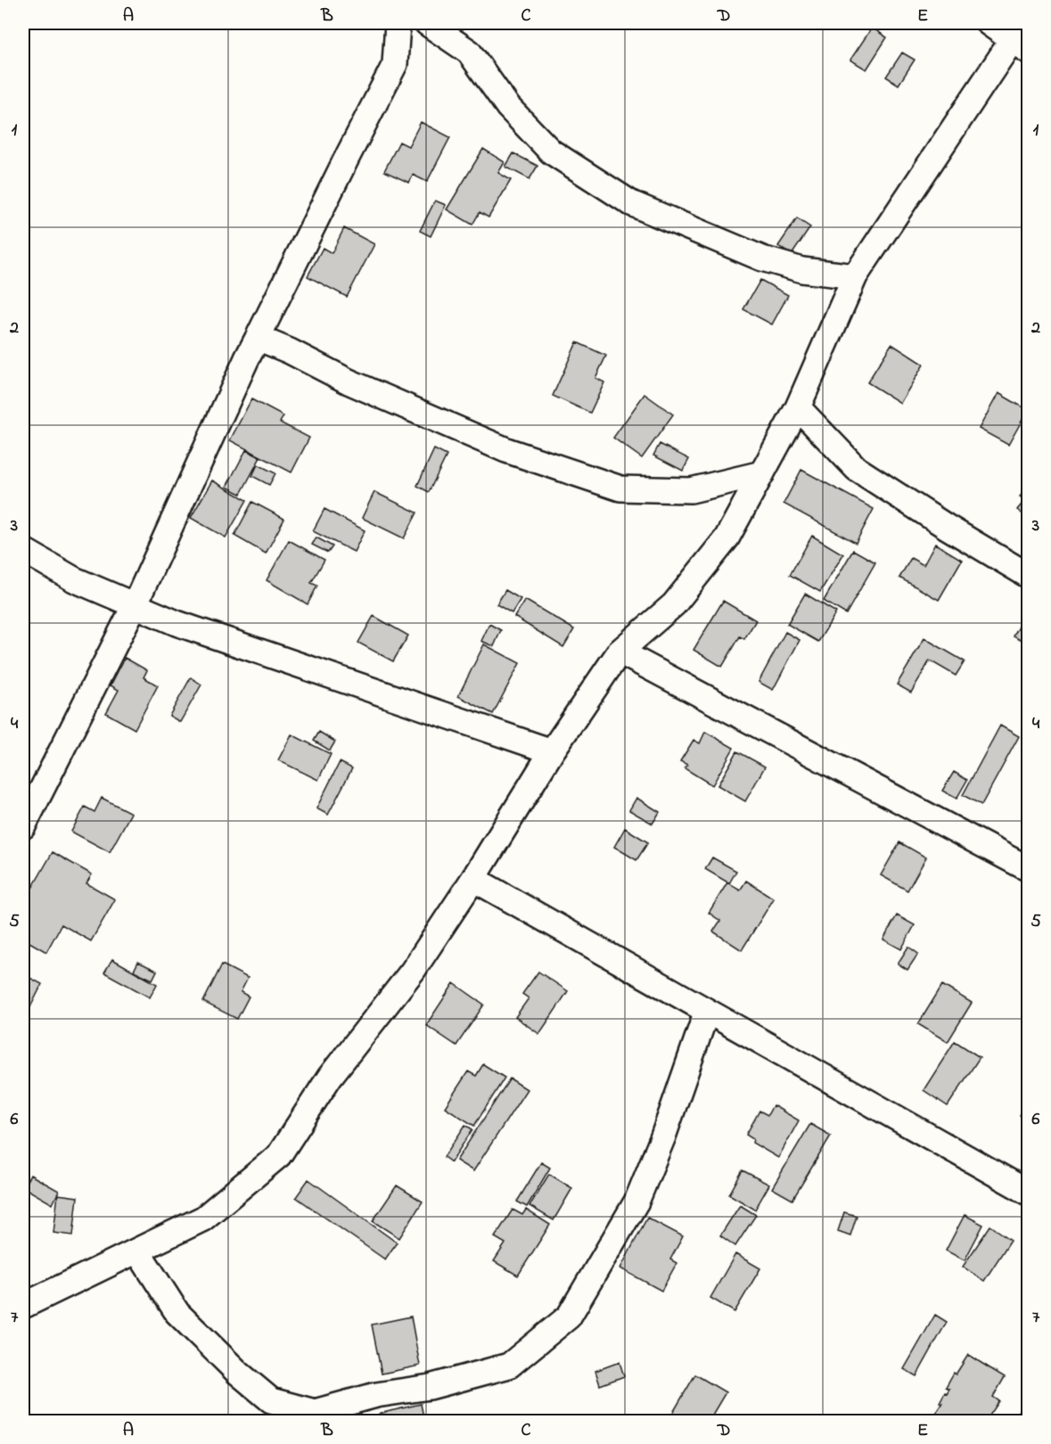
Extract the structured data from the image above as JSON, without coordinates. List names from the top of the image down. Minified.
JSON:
{"grid":{"columns":["A","B","C","D","E"],"rows":["1","2","3","4","5","6","7"]}}
